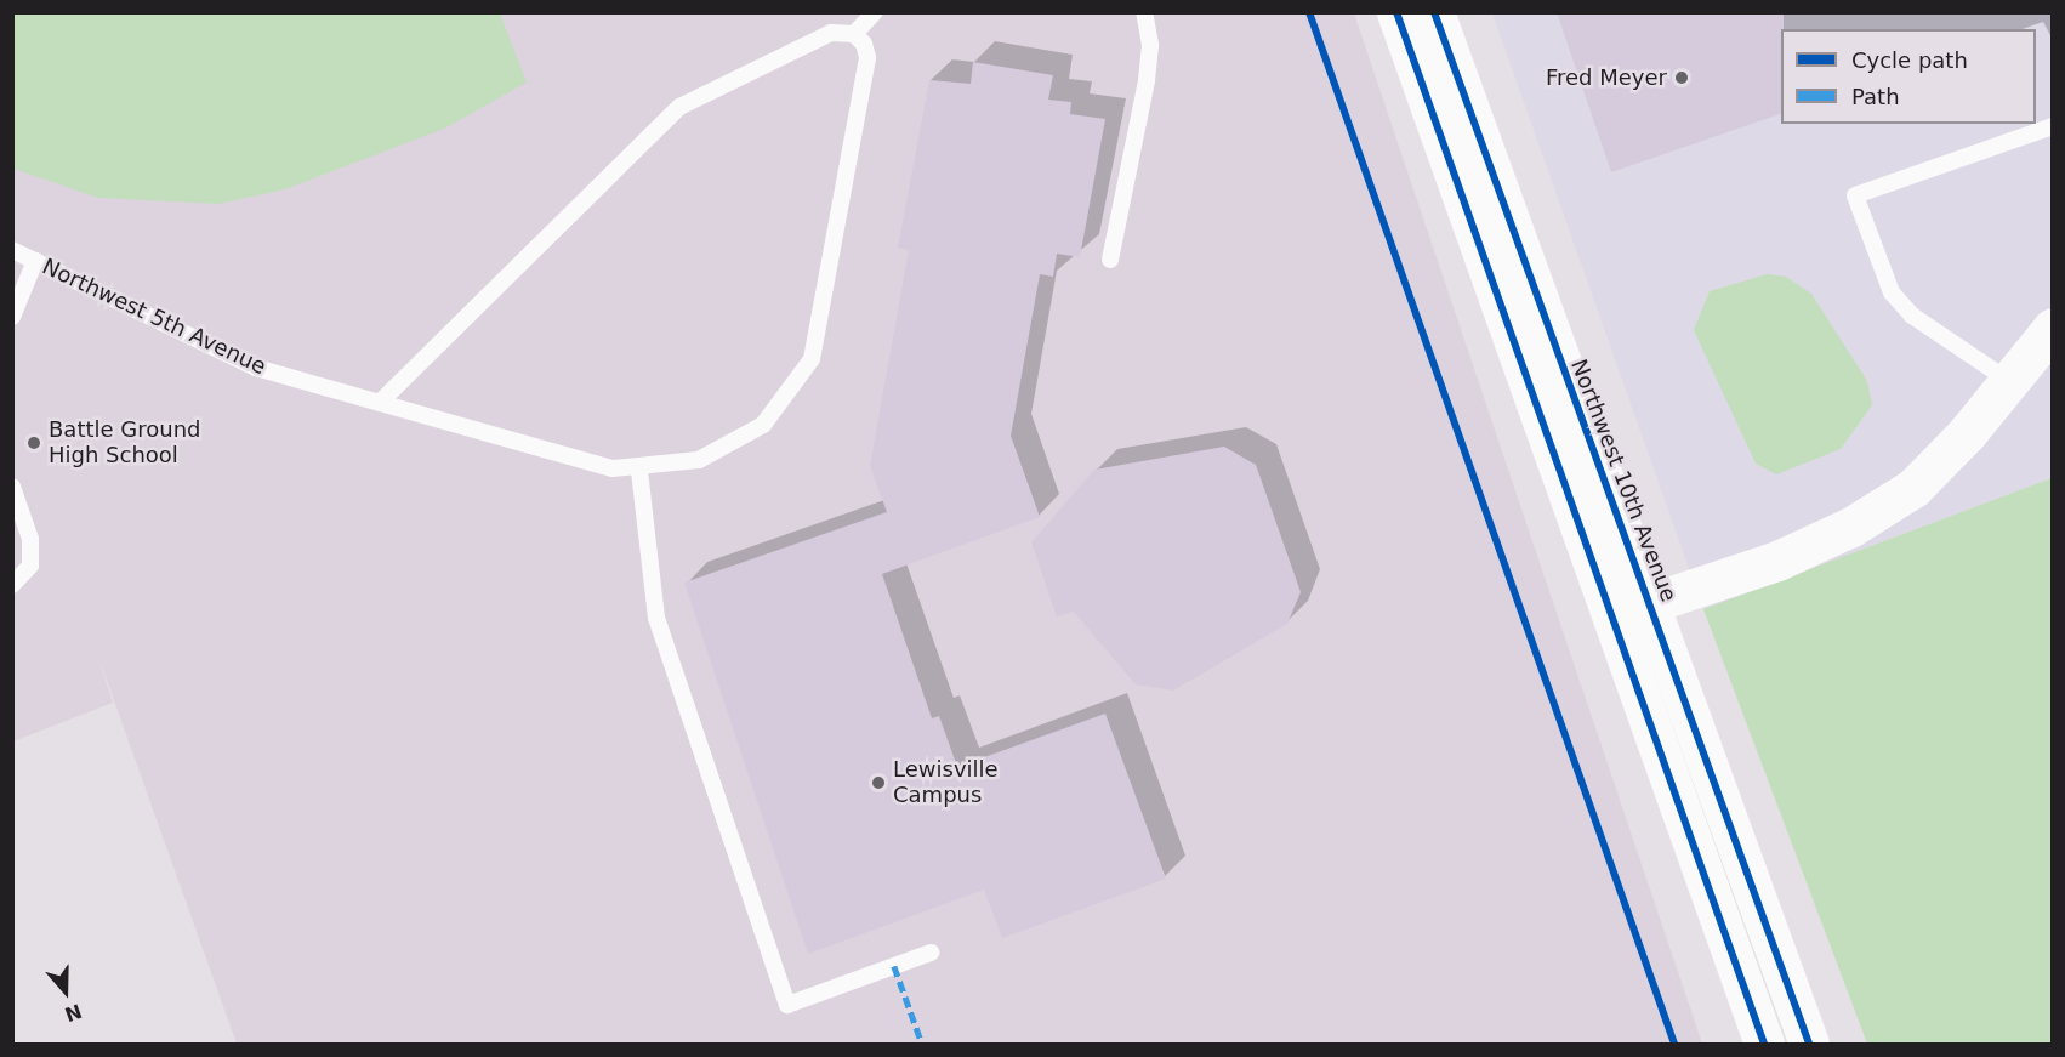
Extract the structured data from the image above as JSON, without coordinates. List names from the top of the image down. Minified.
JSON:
{"streets":{"main road":["Northwest 10th Avenue"],"lane":["Northwest 5th Avenue"]},"places":["Fred Meyer","Battle Ground High School","Lewisville Campus"],"legend":["Cycle path","Path"],"north":"bottom"}
